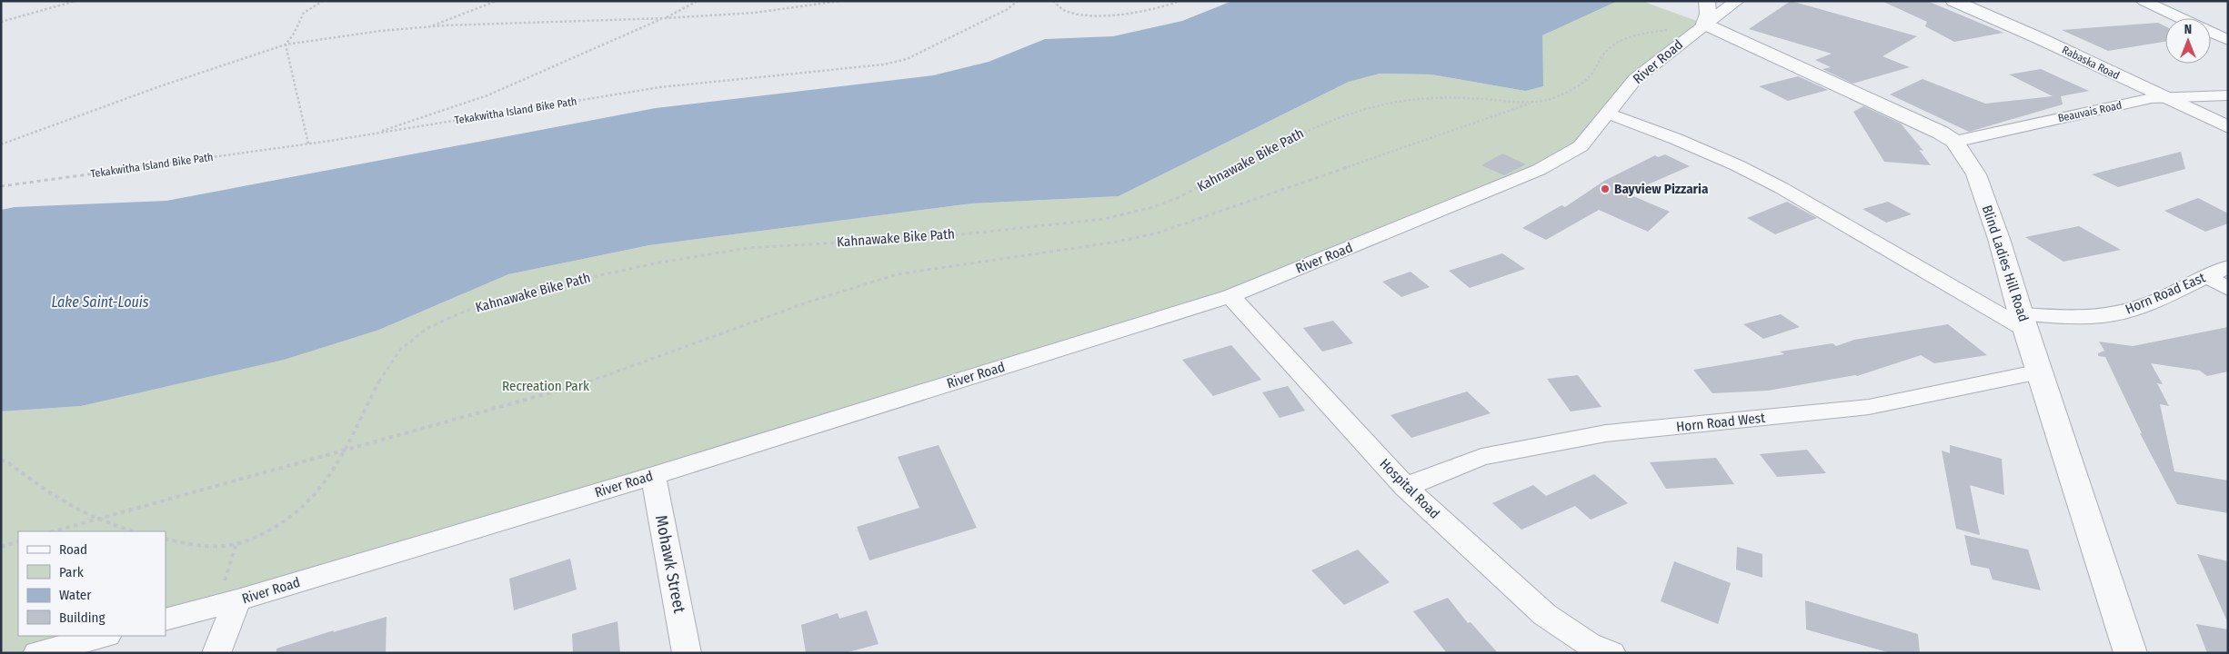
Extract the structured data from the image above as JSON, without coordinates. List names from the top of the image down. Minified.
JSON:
{"streets":{"street":["River Road","Rabaska Road","Beauvais Road","Blind Ladies Hill Road","Horn Road East","Horn Road West","Hospital Road","Mohawk Street"],"path":["Tekakwitha Island Bike Path","Kahnawake Bike Path"]},"crossings":[["River Road","Blind Ladies Hill Road"],["River Road","Hospital Road"],["River Road","Mohawk Street"],["Rabaska Road","Beauvais Road"],["Beauvais Road","Blind Ladies Hill Road"],["Blind Ladies Hill Road","Horn Road East"],["Blind Ladies Hill Road","Horn Road West"],["Horn Road West","Hospital Road"]],"water":["Lake Saint-Louis"],"parks":["Recreation Park"],"places":["Bayview Pizzaria"],"legend":["Road","Park","Water","Building"],"north":"top"}
